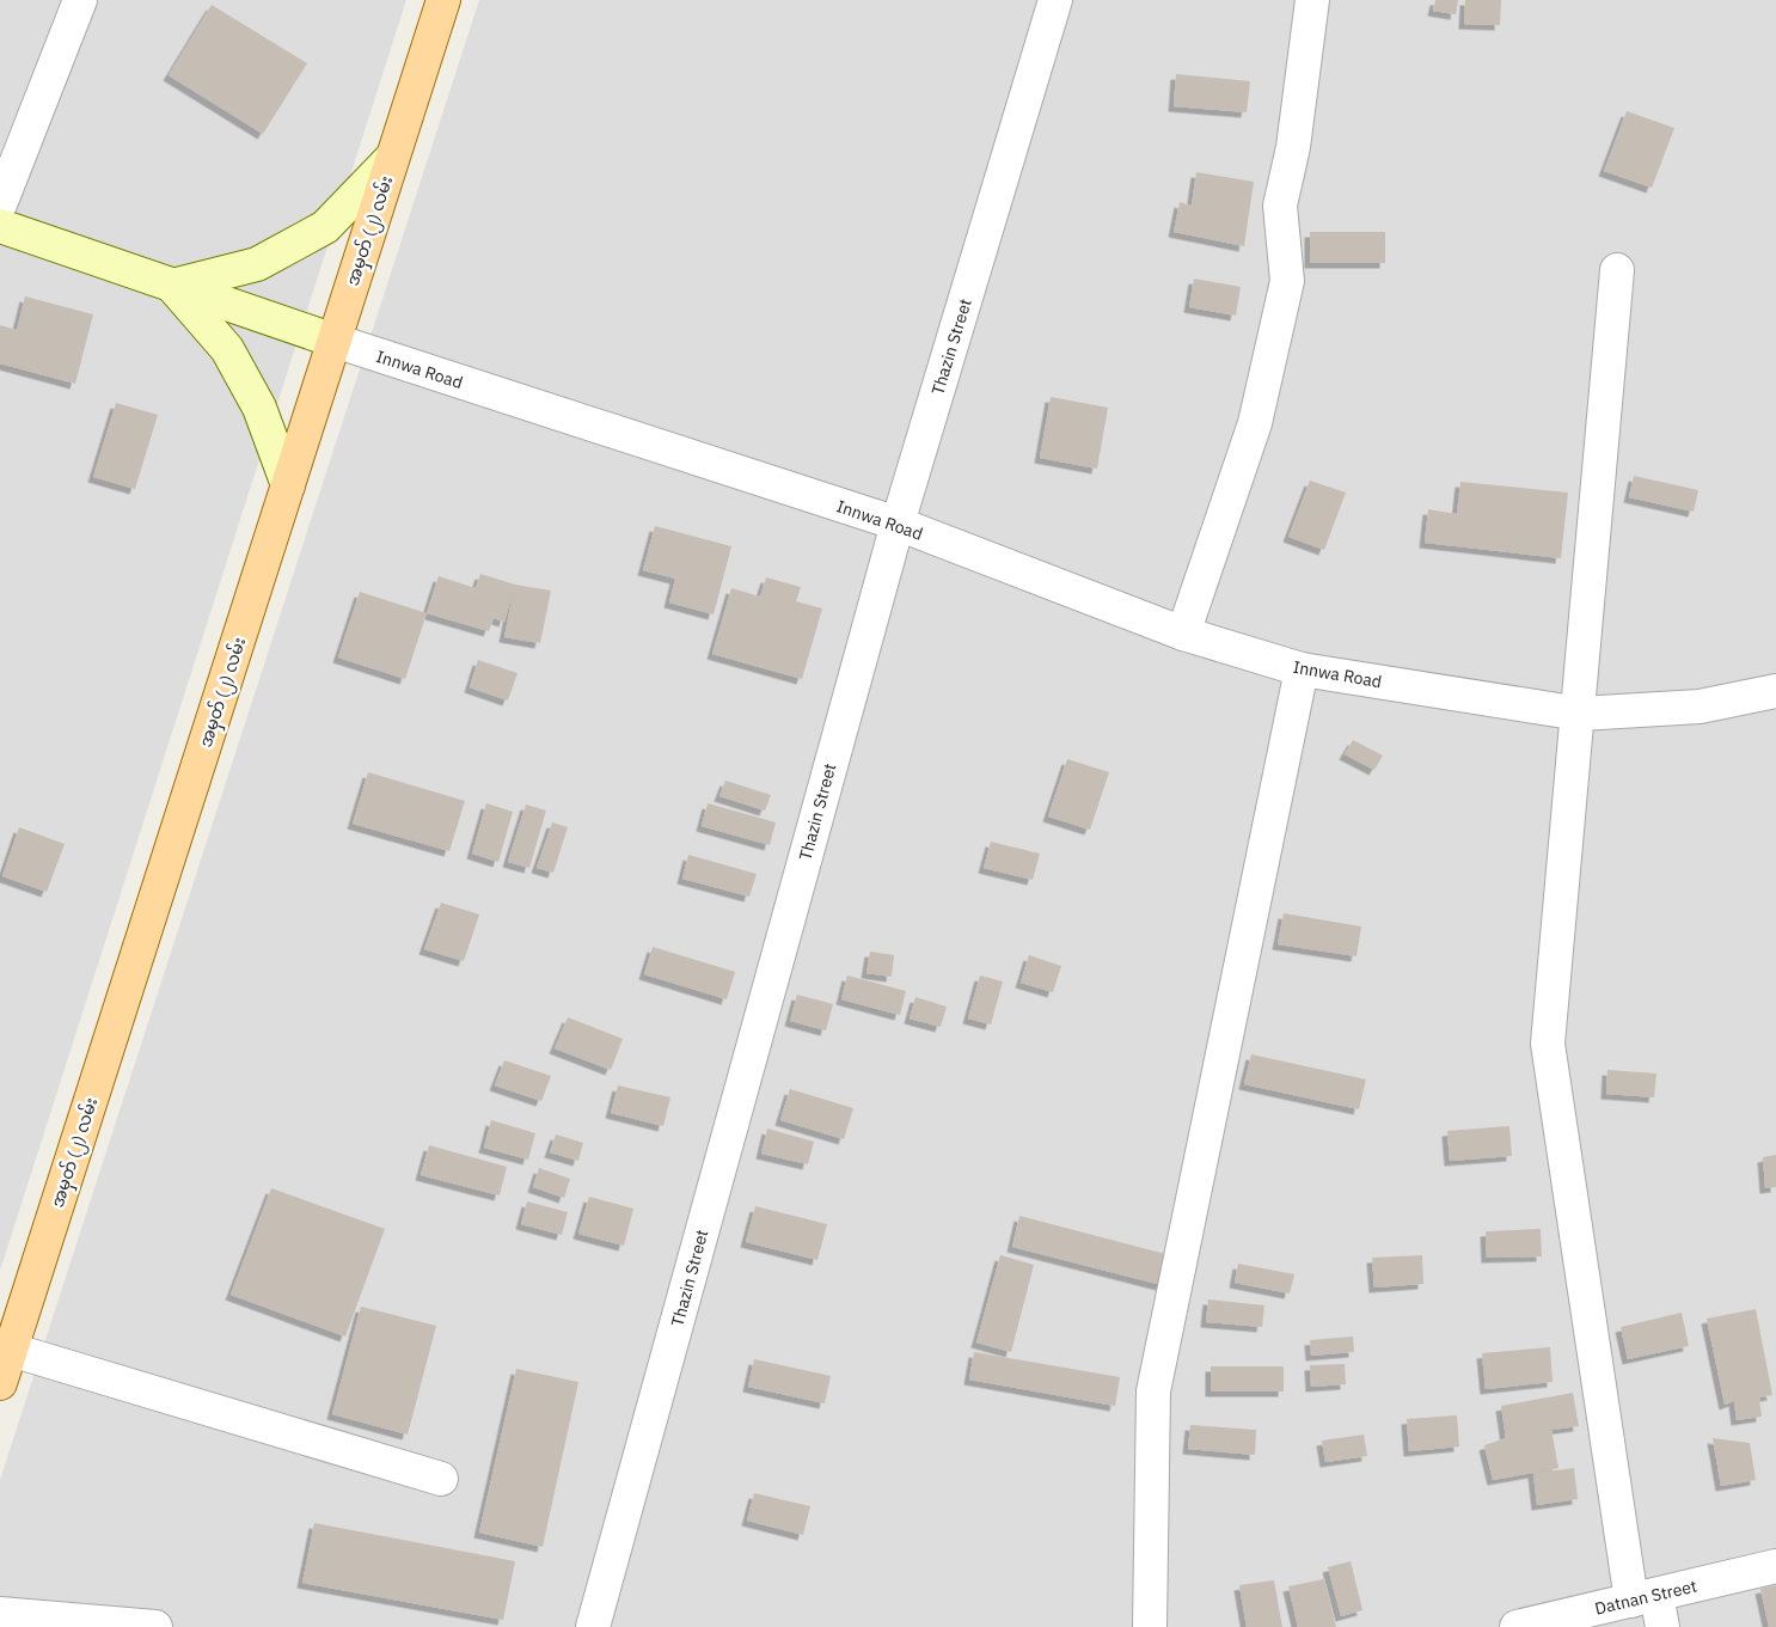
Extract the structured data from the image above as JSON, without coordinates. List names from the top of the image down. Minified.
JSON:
{"streets":{"main road":["အမှတ် (၂) လမ်း"],"street":["Thazin Street","Innwa Road","Datnan Street"]},"crossings":[["အမှတ် (၂) လမ်း","Innwa Road"],["Thazin Street","Innwa Road"]]}
